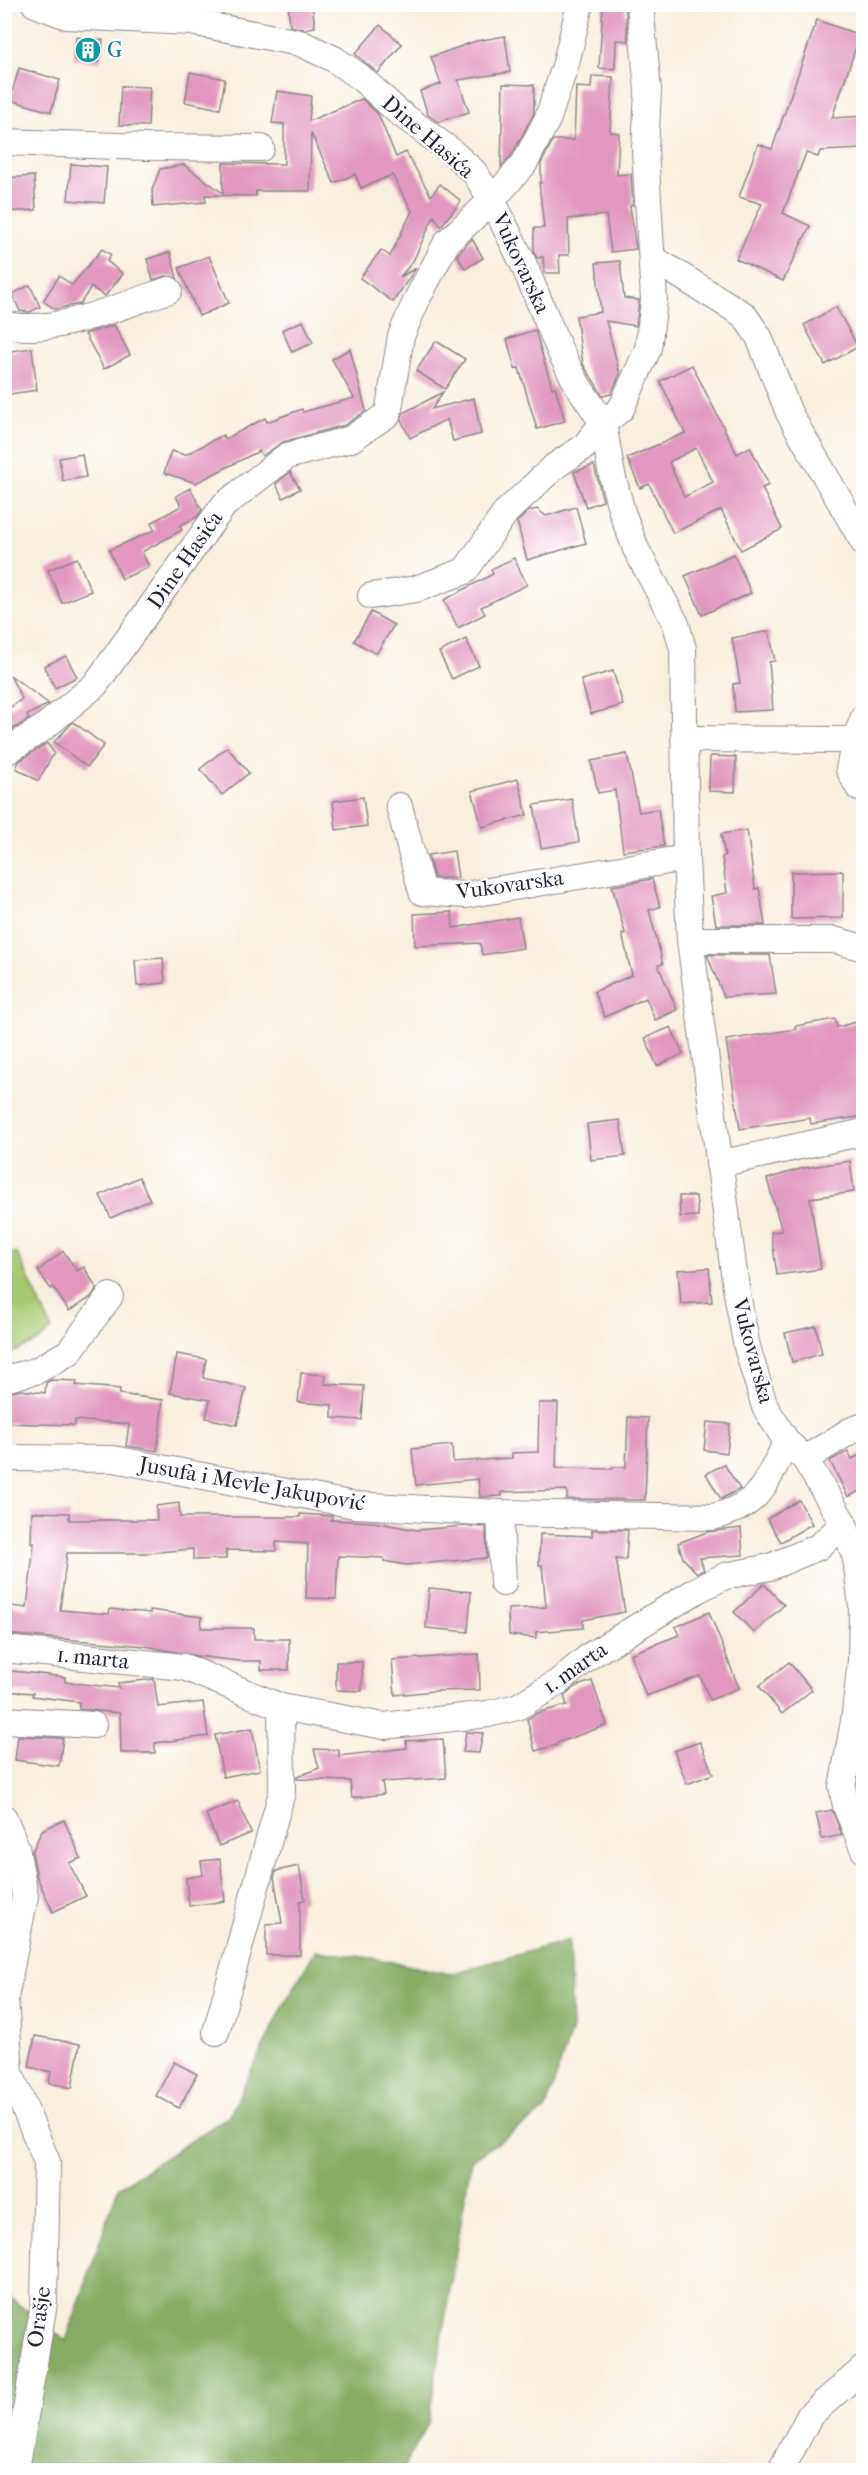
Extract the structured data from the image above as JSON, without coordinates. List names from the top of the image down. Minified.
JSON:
{"streets":{"street":["Dine Hasića","Vukovarska","Jusufa i Mevle Jakupović","1. marta","Orašje"]},"crossings":[["Dine Hasića","Vukovarska"],["Vukovarska","Jusufa i Mevle Jakupović"],["Vukovarska","1. marta"]],"places":{"building":["G"]}}
